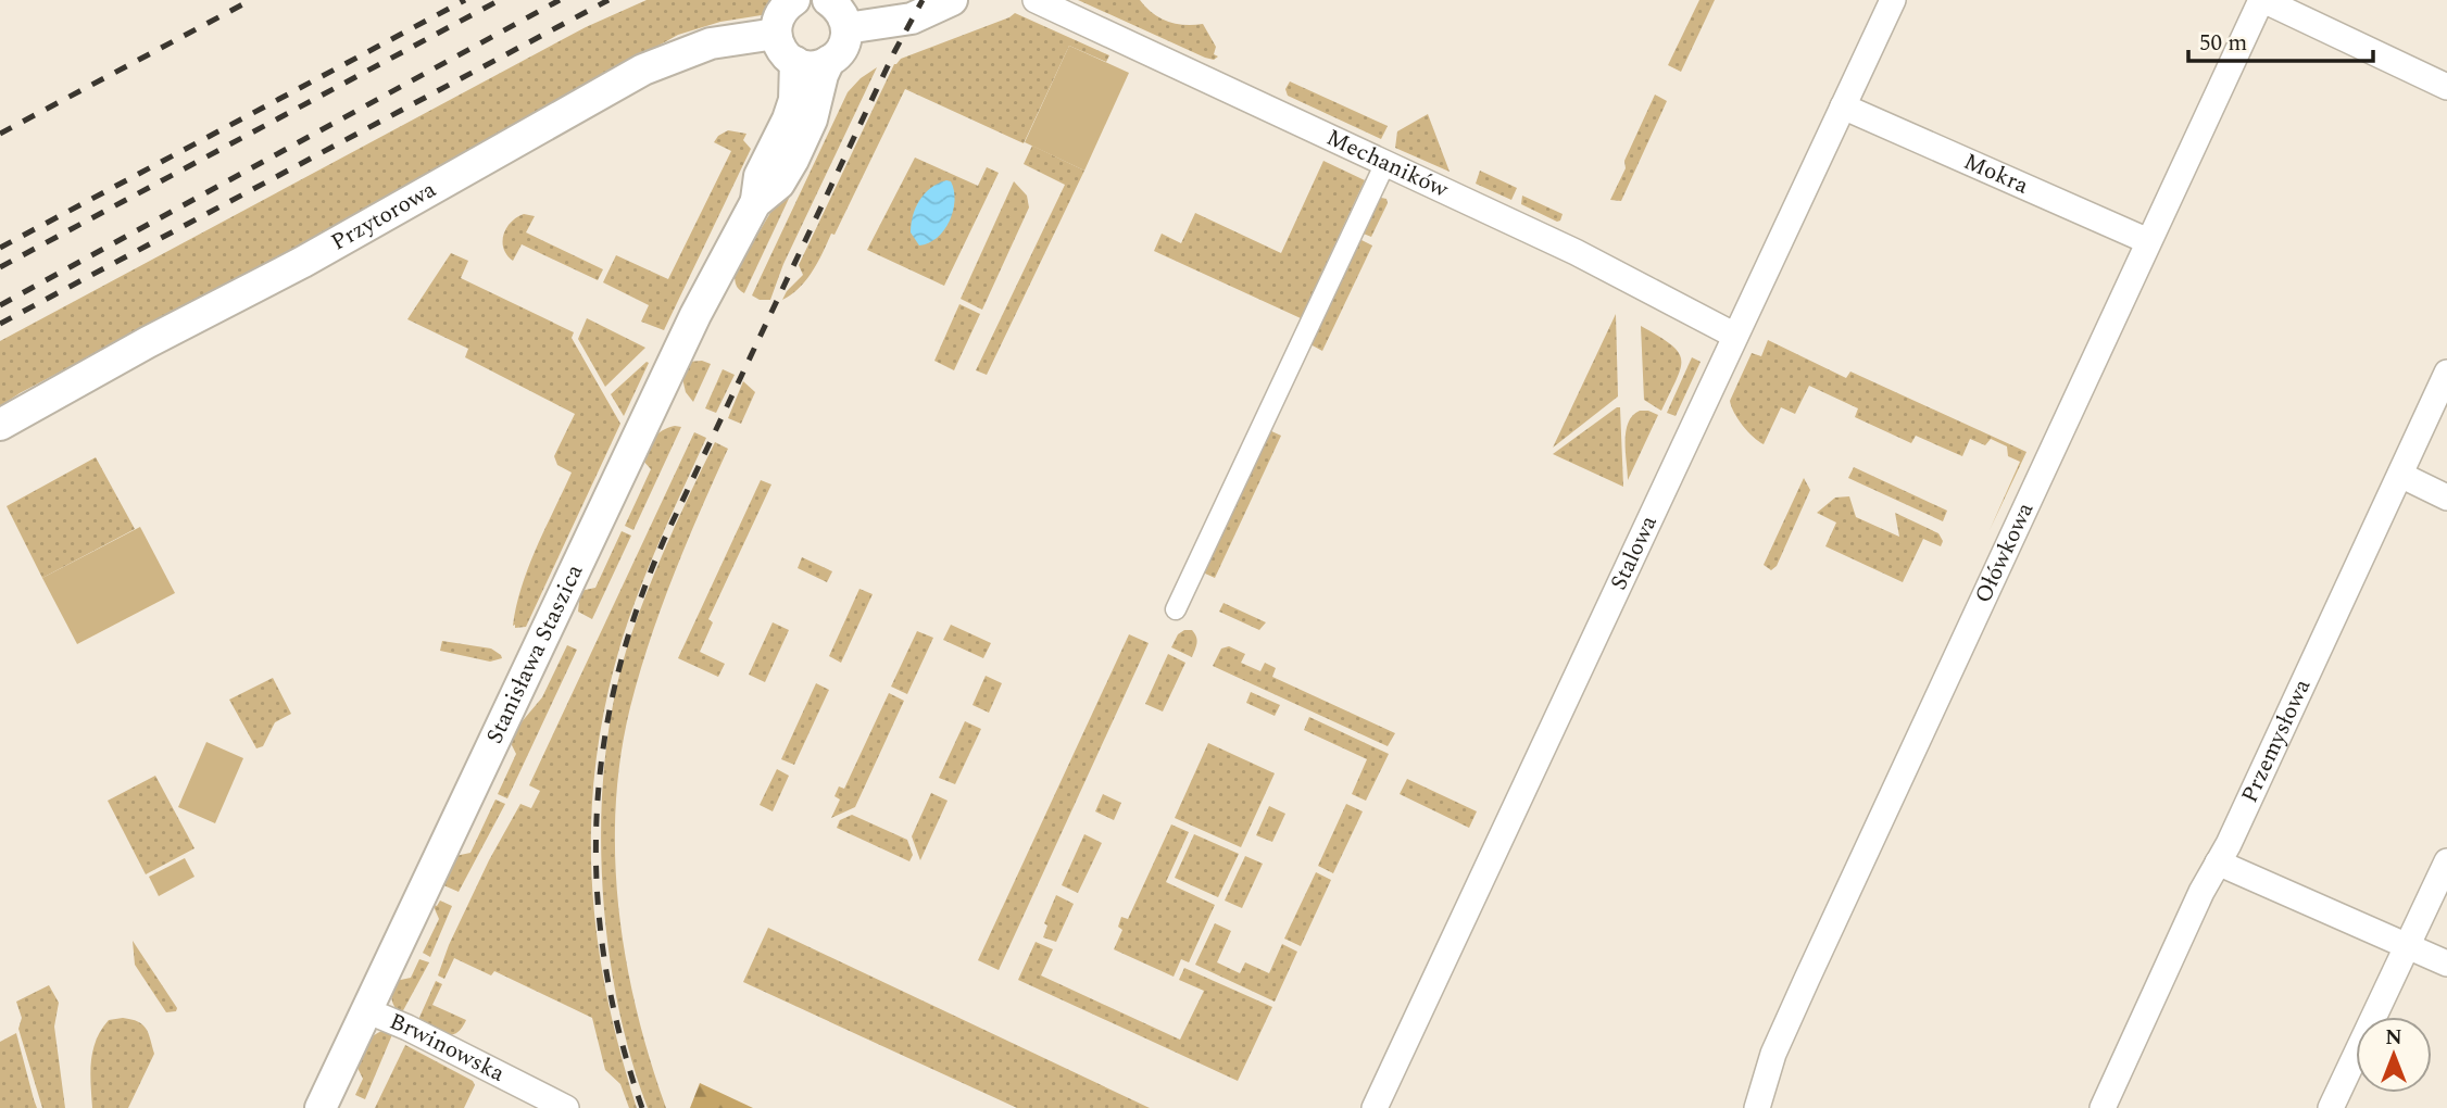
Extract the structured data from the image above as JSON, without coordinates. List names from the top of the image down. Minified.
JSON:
{"streets":{"street":["Mechaników","Mokra","Przytorowa","Ołówkowa","Stalowa","Stanisława Staszica","Przemysłowa","Brwinowska"]},"crossings":[["Mechaników","Stalowa"],["Mokra","Ołówkowa"],["Mokra","Stalowa"],["Stanisława Staszica","Brwinowska"]],"scale_bar":"50 m","north":"top"}
